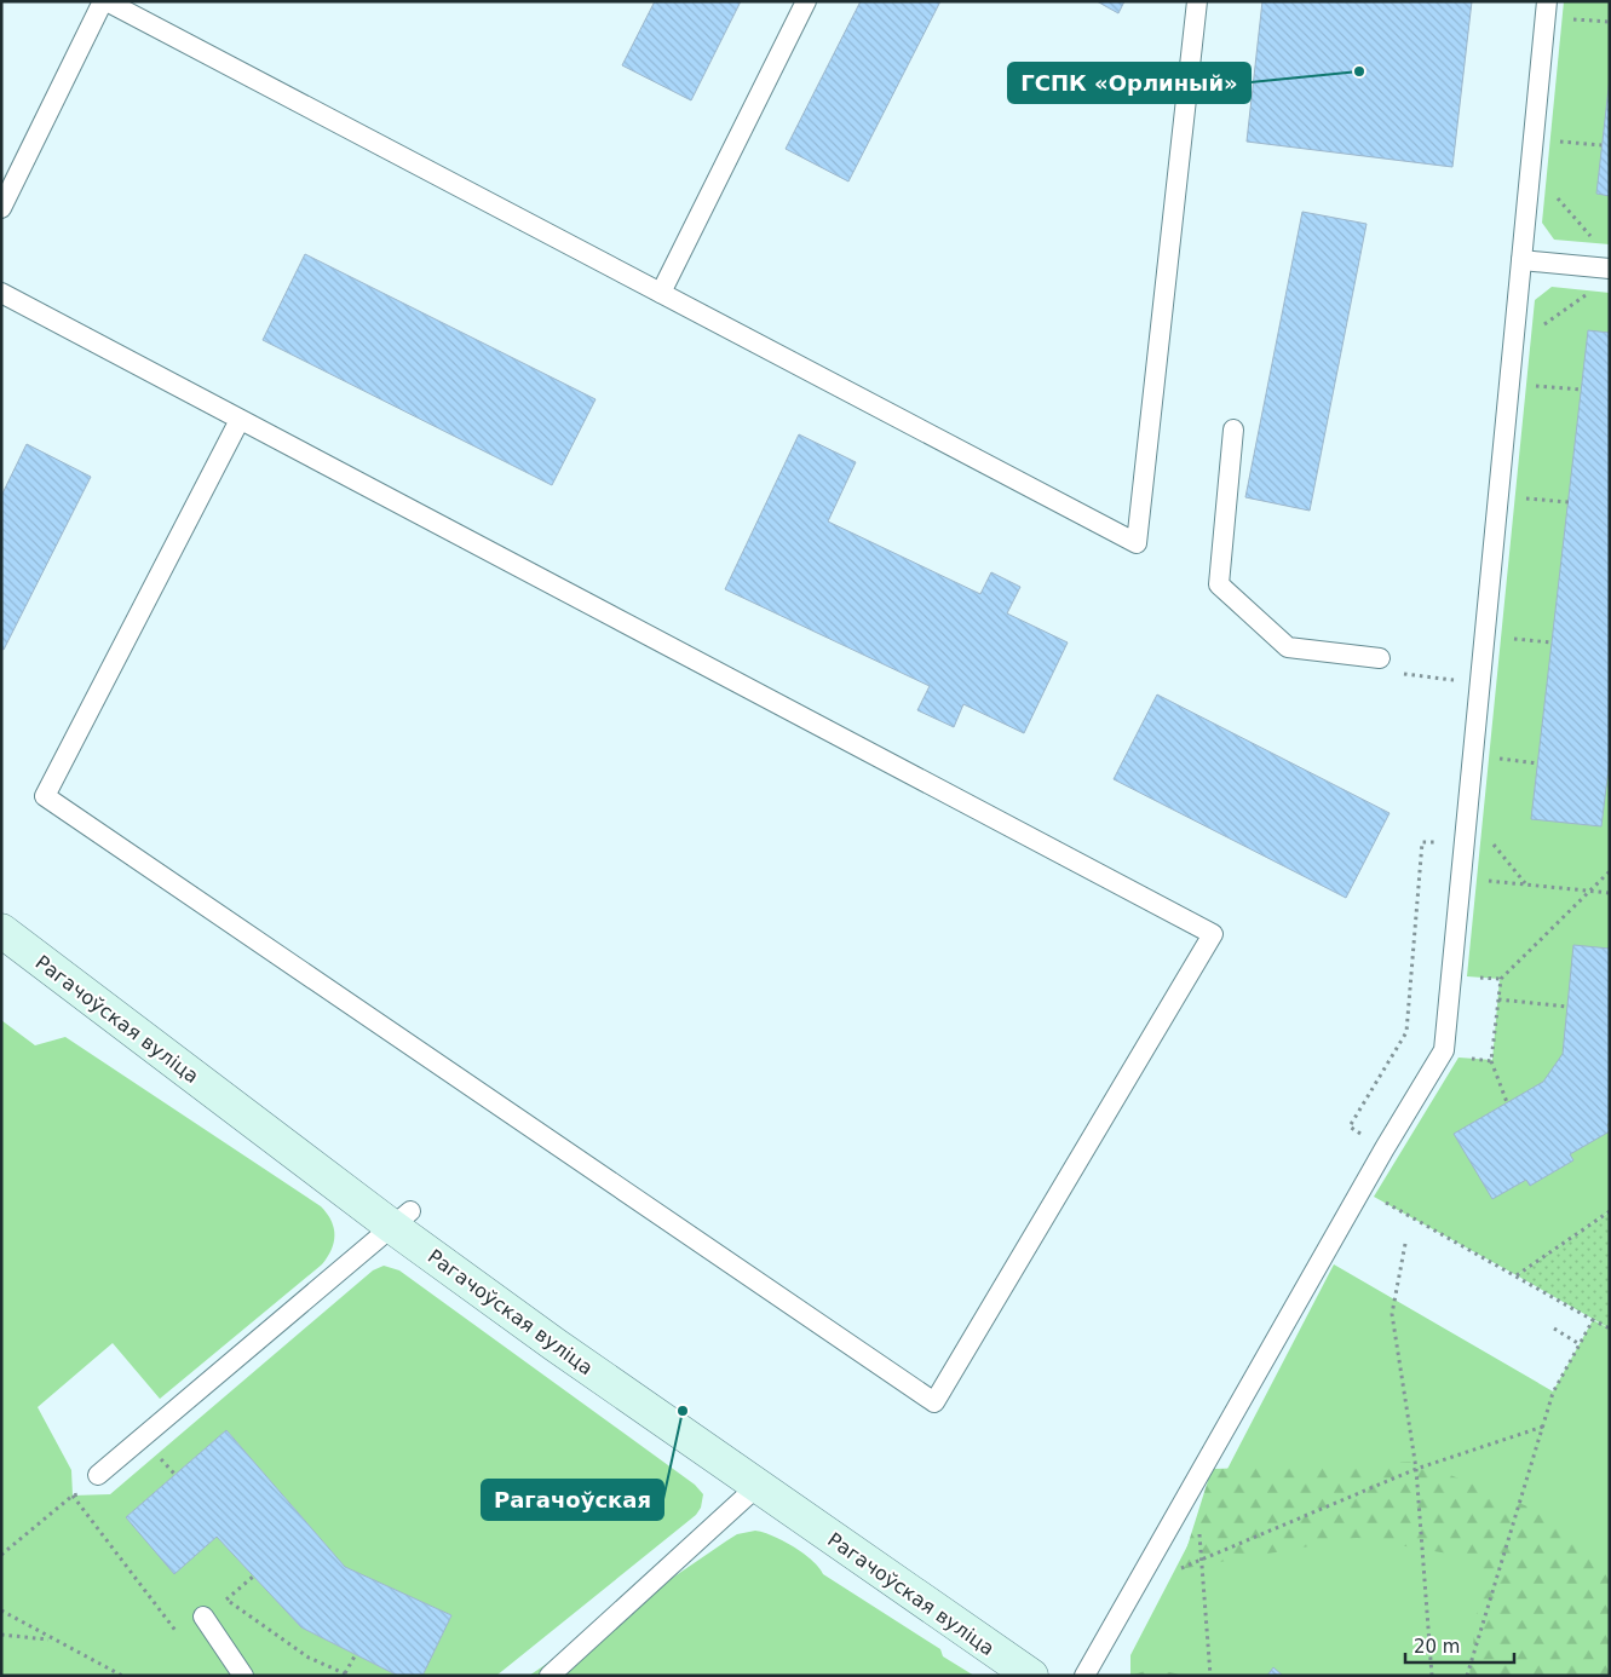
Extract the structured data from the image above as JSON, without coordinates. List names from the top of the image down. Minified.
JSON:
{"streets":{"street":["Рагачоўская вуліца"]},"places":["ГСПК «Орлиный»","Рагачоўская"],"scale_bar":"20 m"}
